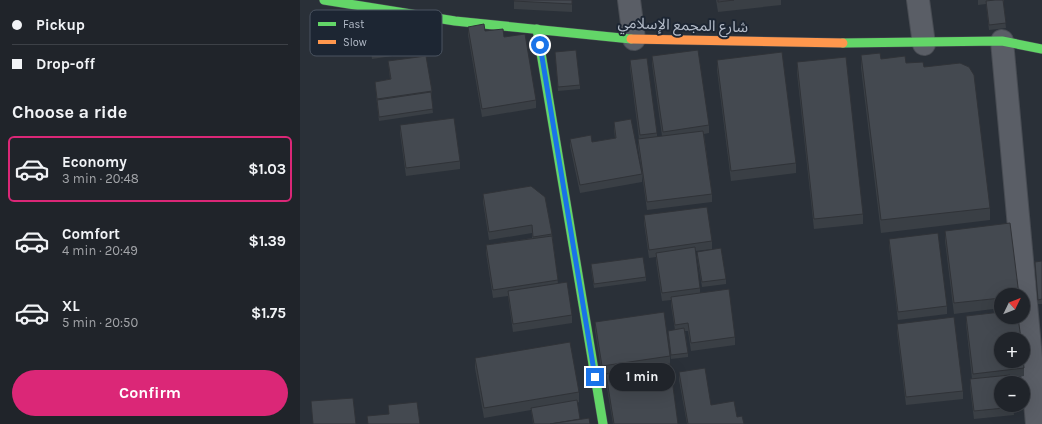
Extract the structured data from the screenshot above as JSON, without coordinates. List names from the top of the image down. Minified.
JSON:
{"streets":{"street":["شارع المجمع الإسلامي"]},"legend":["Fast","Slow"],"north":"top right","page":{"banner":["Pickup","Drop-off"],"heading":"Choose a ride","list":[{"name":"Economy","note":"3 min · 20:48","value":"$1.03"},{"name":"Comfort","note":"4 min · 20:49","value":"$1.39"},{"name":"XL","note":"5 min · 20:50","value":"$1.75"}],"map_buttons":["+","−"],"buttons":"Confirm","bubble":"1 min"}}
